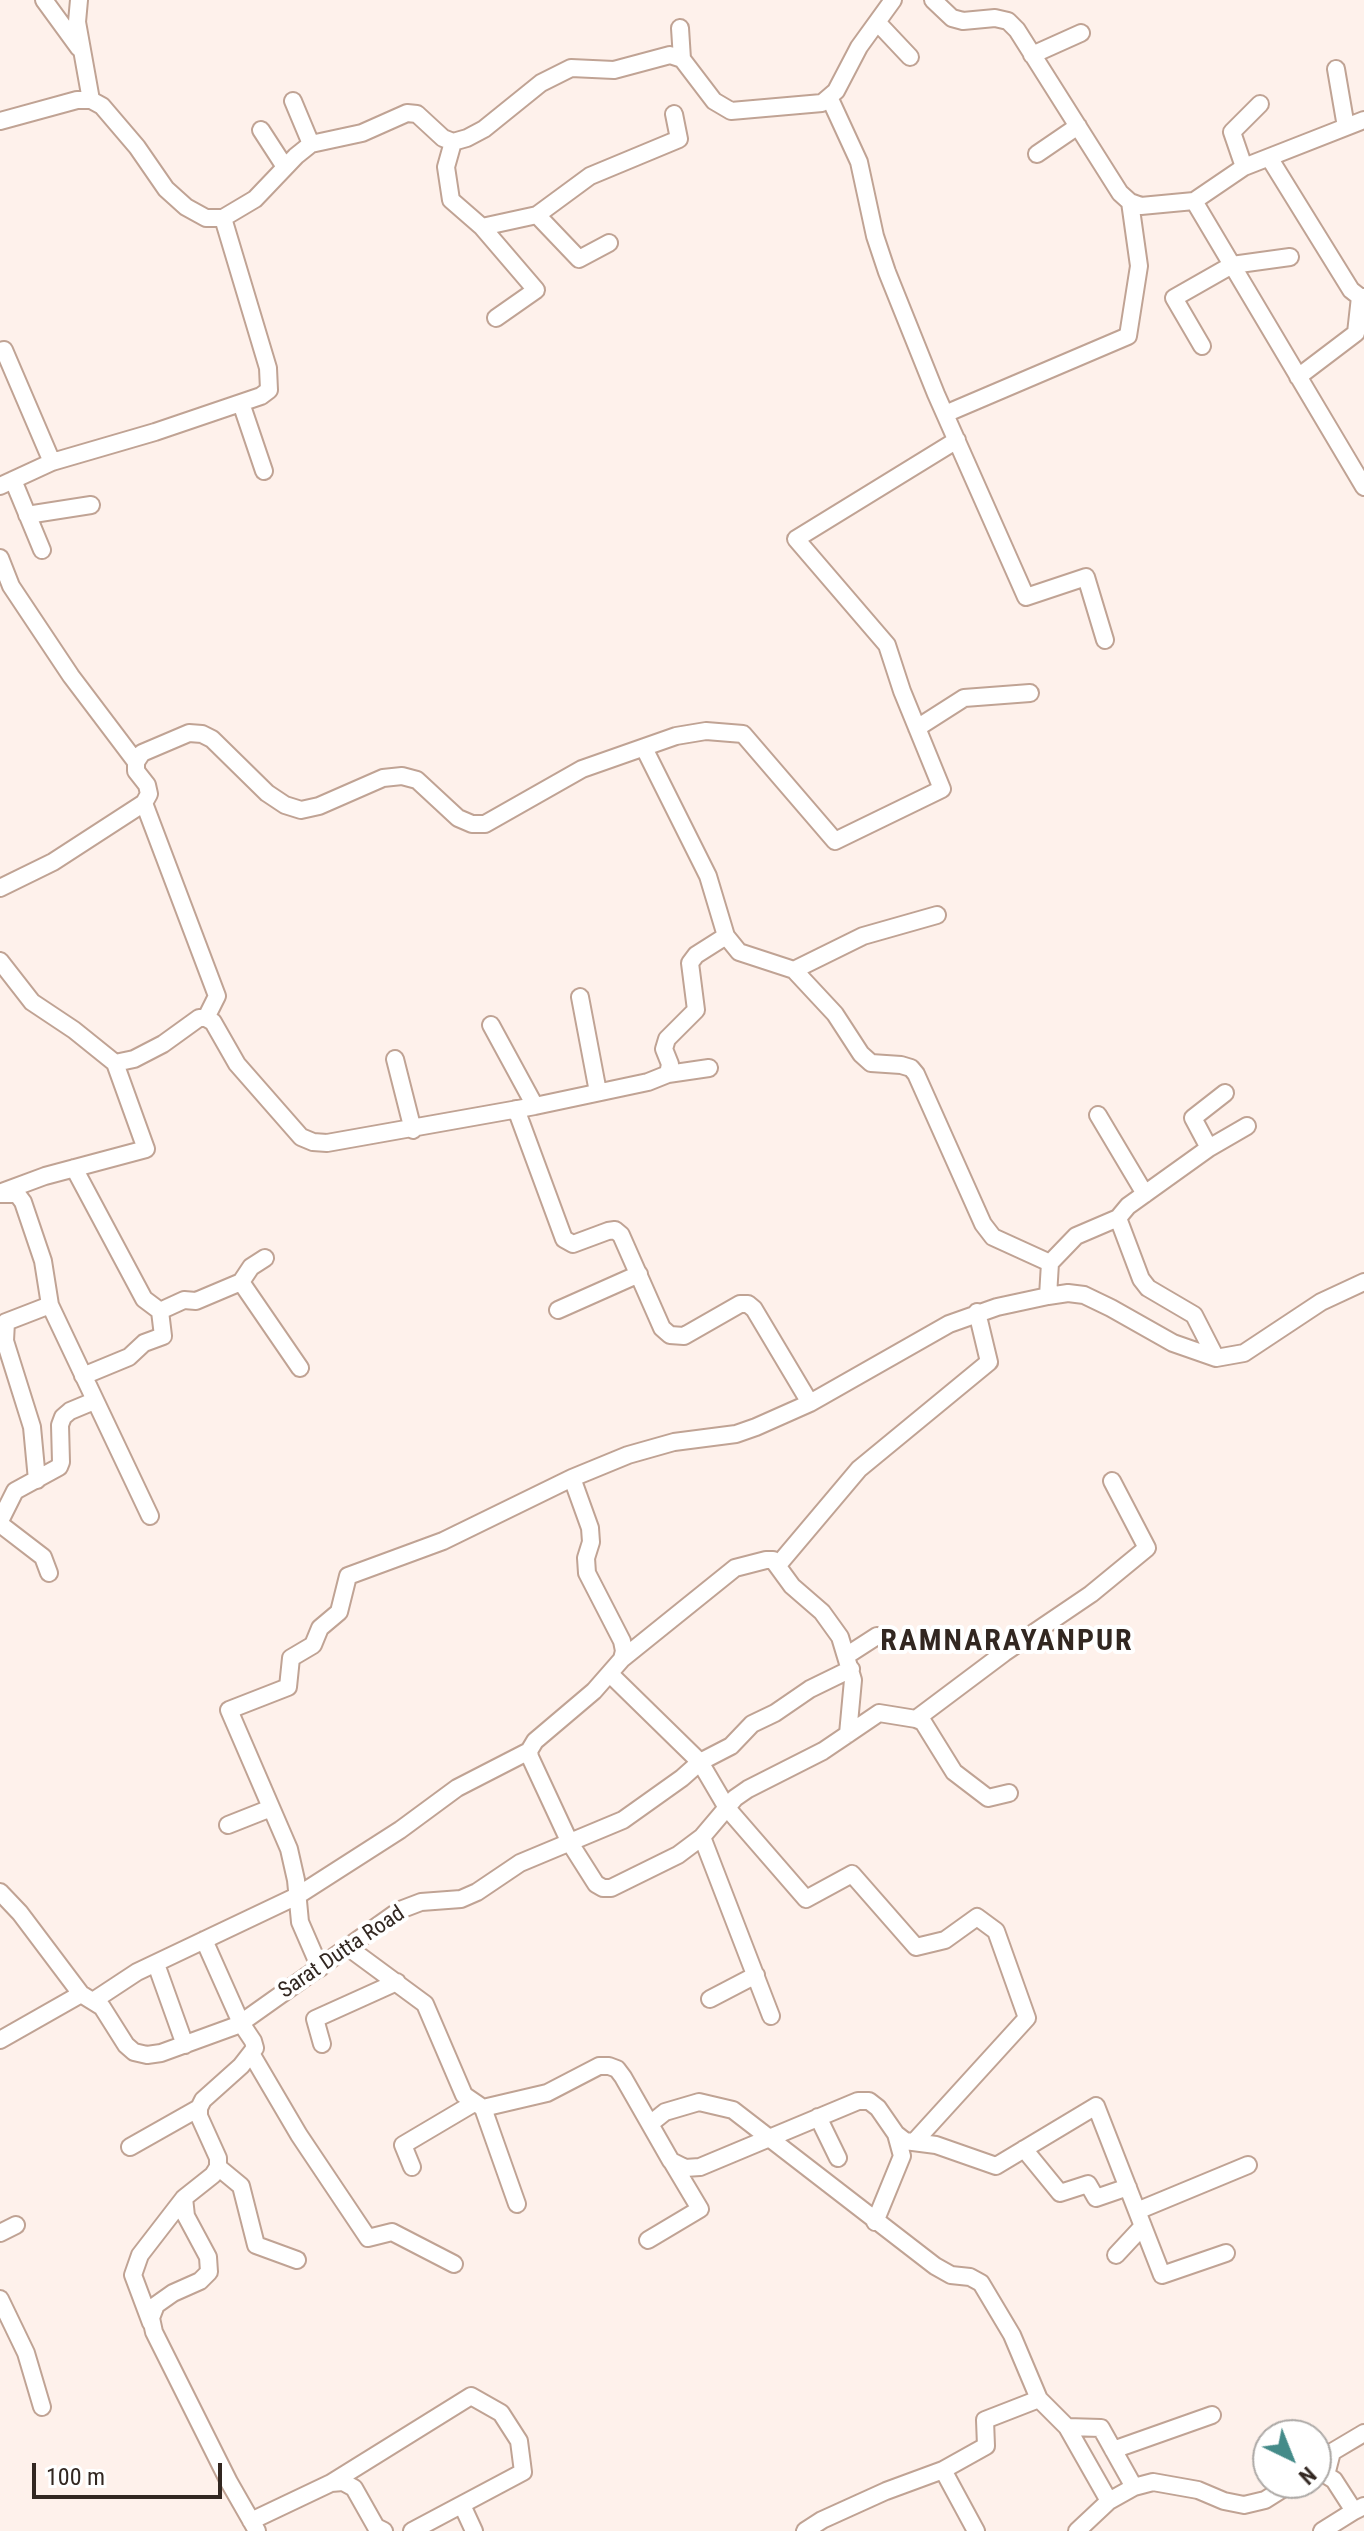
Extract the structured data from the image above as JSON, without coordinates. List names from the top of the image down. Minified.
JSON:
{"streets":{"street":["Sarat Dutta Road"]},"districts":["RAMNARAYANPUR"],"scale_bar":"100 m","north":"bottom right"}
